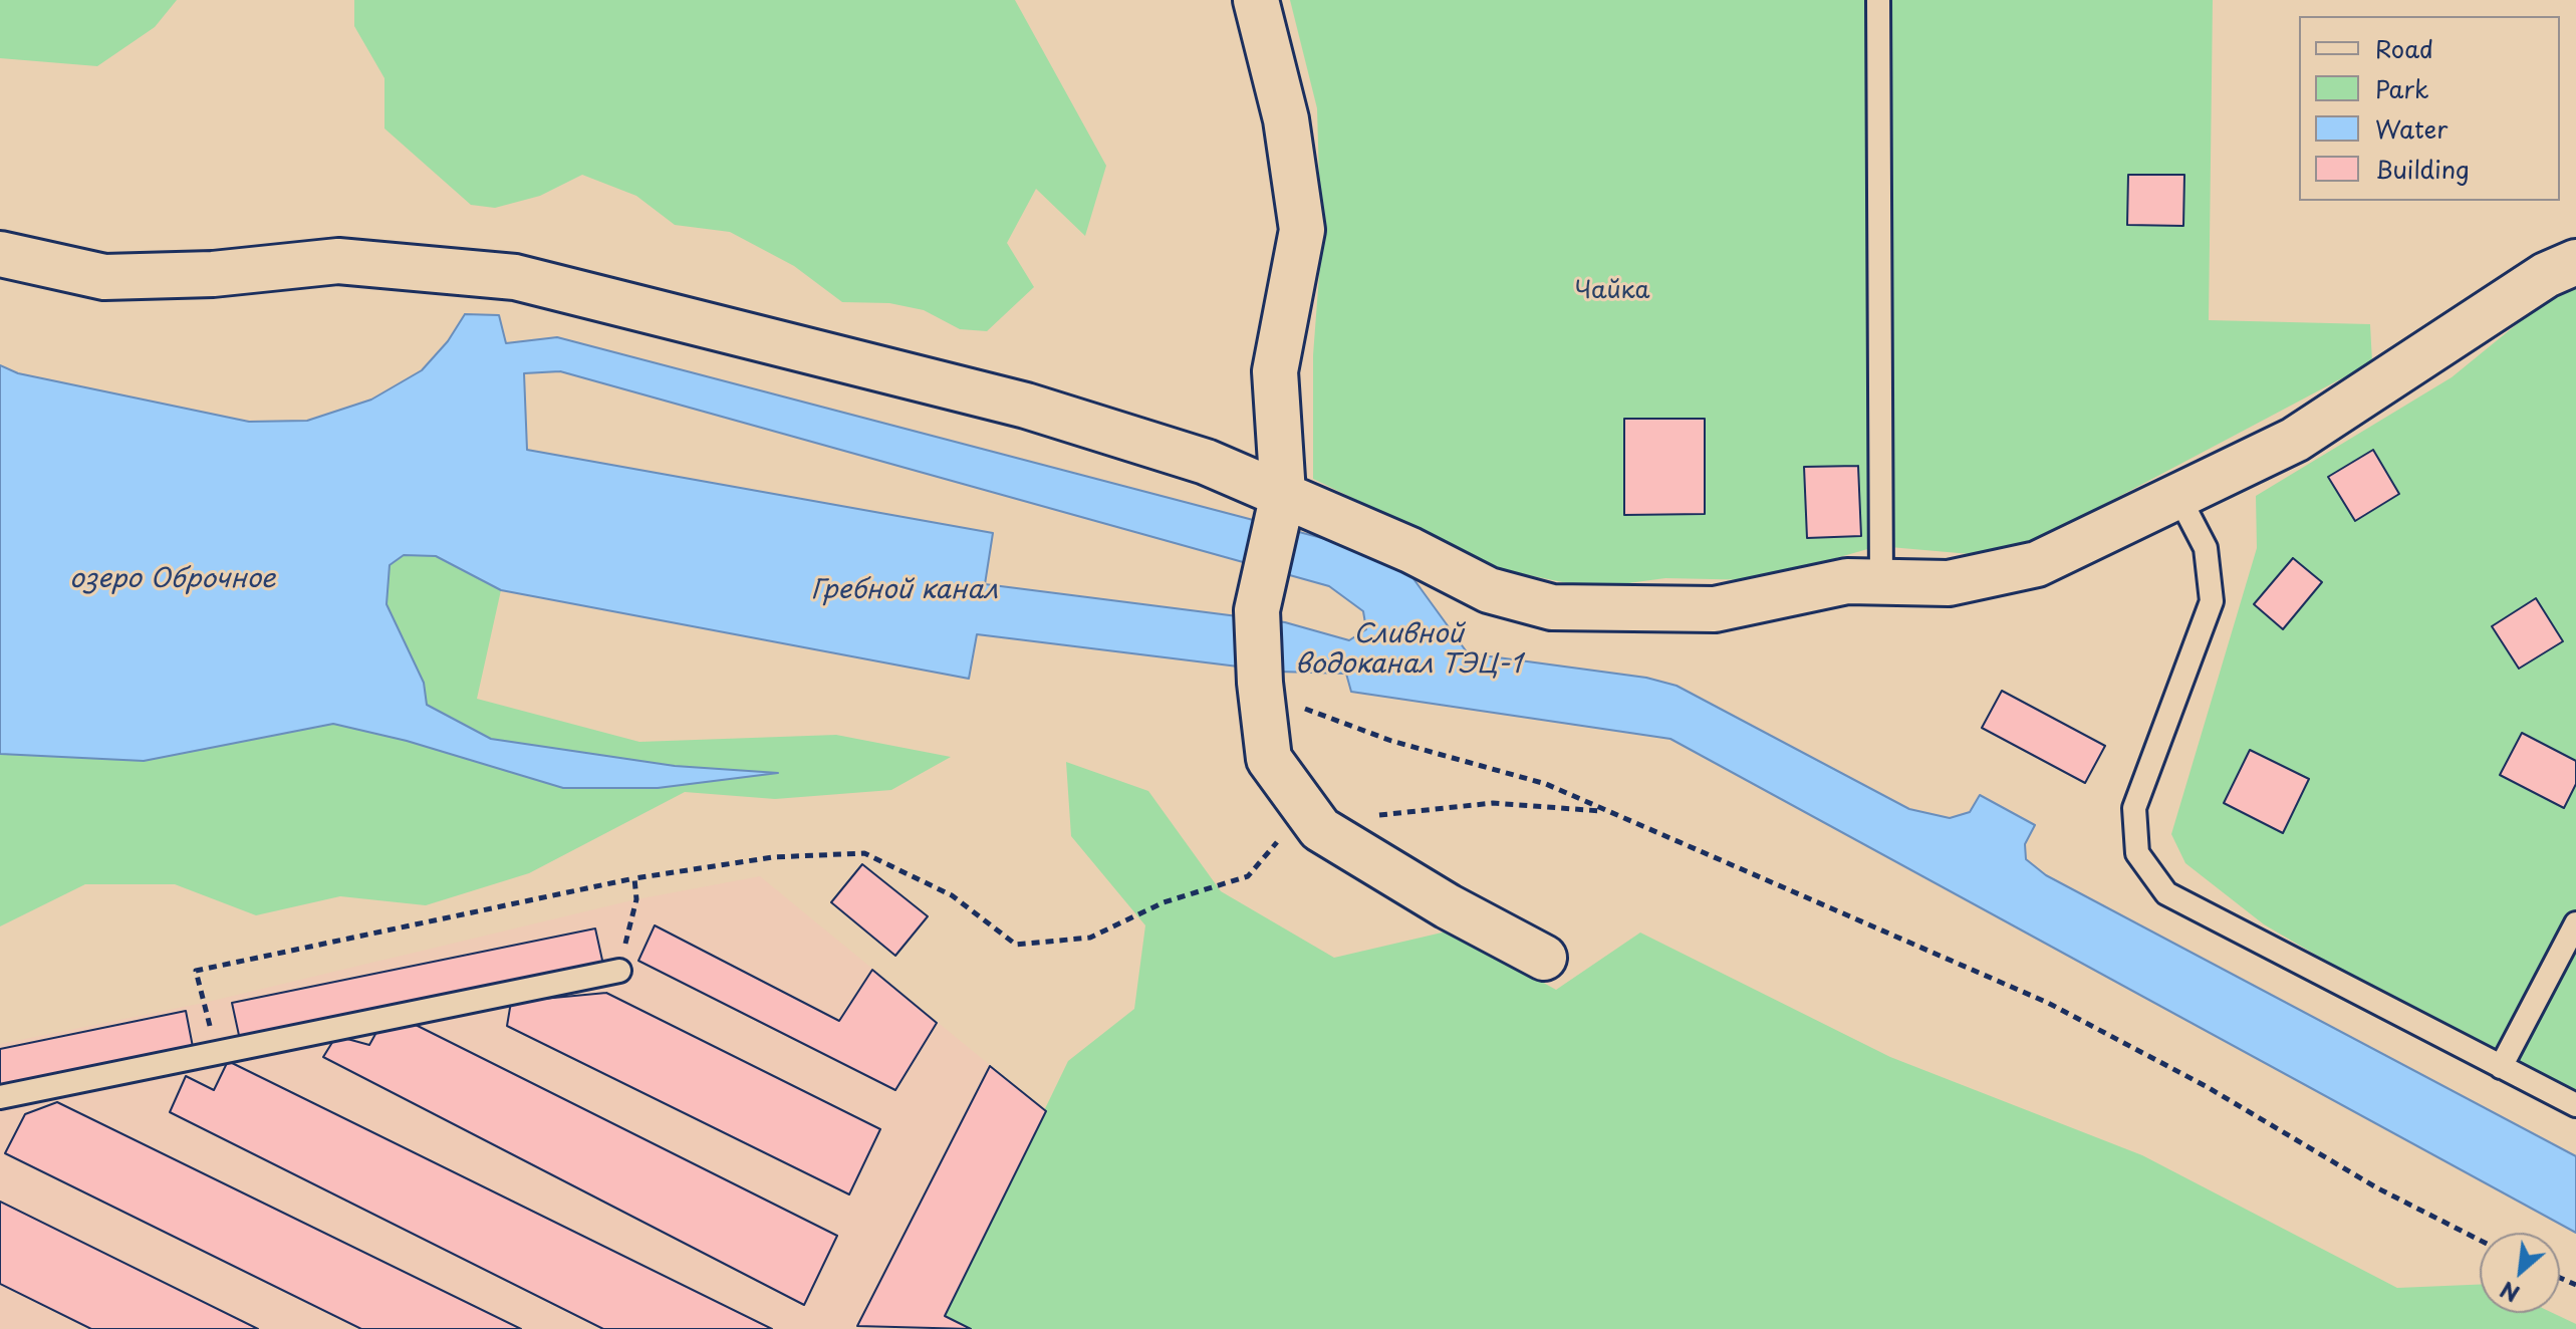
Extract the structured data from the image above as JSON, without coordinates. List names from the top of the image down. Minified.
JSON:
{"water":["озеро Оброчное","Гребной канал","Сливной водоканал ТЭЦ-1"],"parks":["Чайка"],"legend":["Road","Park","Water","Building"],"north":"bottom left"}
